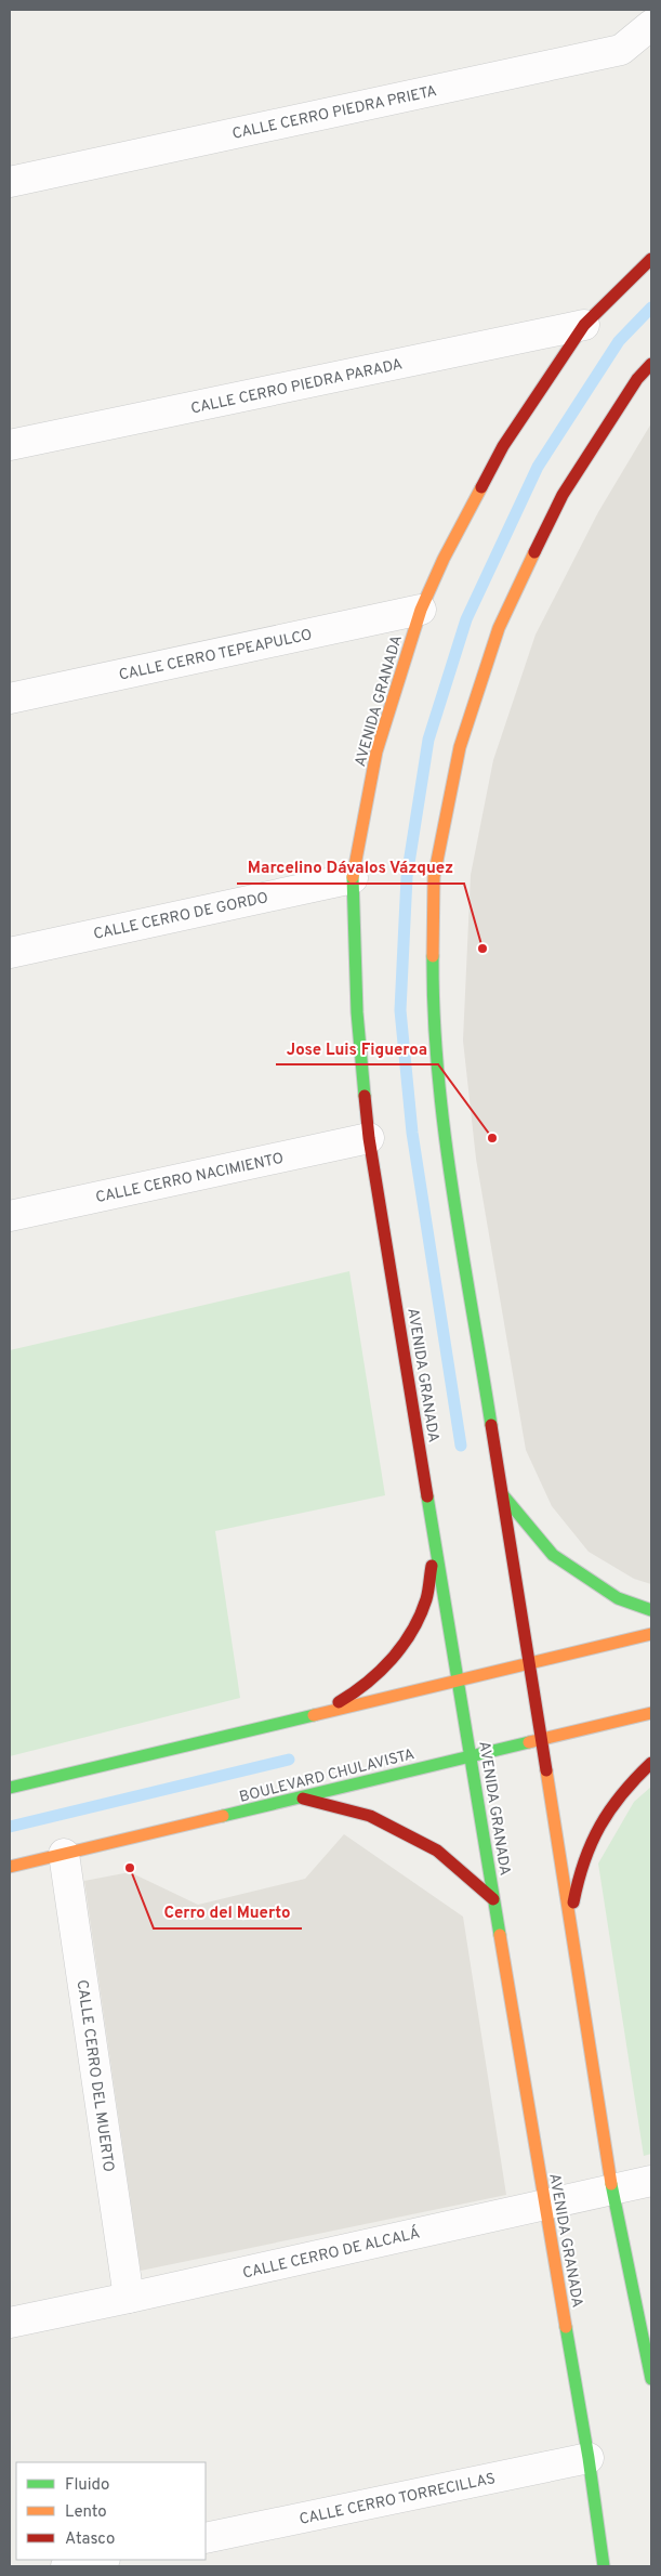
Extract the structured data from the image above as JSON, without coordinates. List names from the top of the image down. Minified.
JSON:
{"streets":{"main road":["AVENIDA GRANADA","BOULEVARD CHULAVISTA"],"street":["CALLE CERRO PIEDRA PRIETA","CALLE CERRO PIEDRA PARADA","CALLE CERRO TEPEAPULCO","CALLE CERRO DE GORDO","CALLE CERRO NACIMIENTO","CALLE CERRO DEL MUERTO","CALLE CERRO DE ALCALÁ","CALLE CERRO TORRECILLAS"]},"crossings":[["CALLE CERRO PIEDRA PARADA","AVENIDA GRANADA"],["CALLE CERRO TEPEAPULCO","AVENIDA GRANADA"],["AVENIDA GRANADA","CALLE CERRO DE GORDO"],["AVENIDA GRANADA","CALLE CERRO NACIMIENTO"],["AVENIDA GRANADA","BOULEVARD CHULAVISTA"],["AVENIDA GRANADA","CALLE CERRO DE ALCALÁ"],["AVENIDA GRANADA","CALLE CERRO TORRECILLAS"],["BOULEVARD CHULAVISTA","CALLE CERRO DEL MUERTO"],["CALLE CERRO DEL MUERTO","CALLE CERRO DE ALCALÁ"]],"places":["Marcelino Dávalos Vázquez","Jose Luis Figueroa","Cerro del Muerto"],"legend":["Fluido","Lento","Atasco"]}
